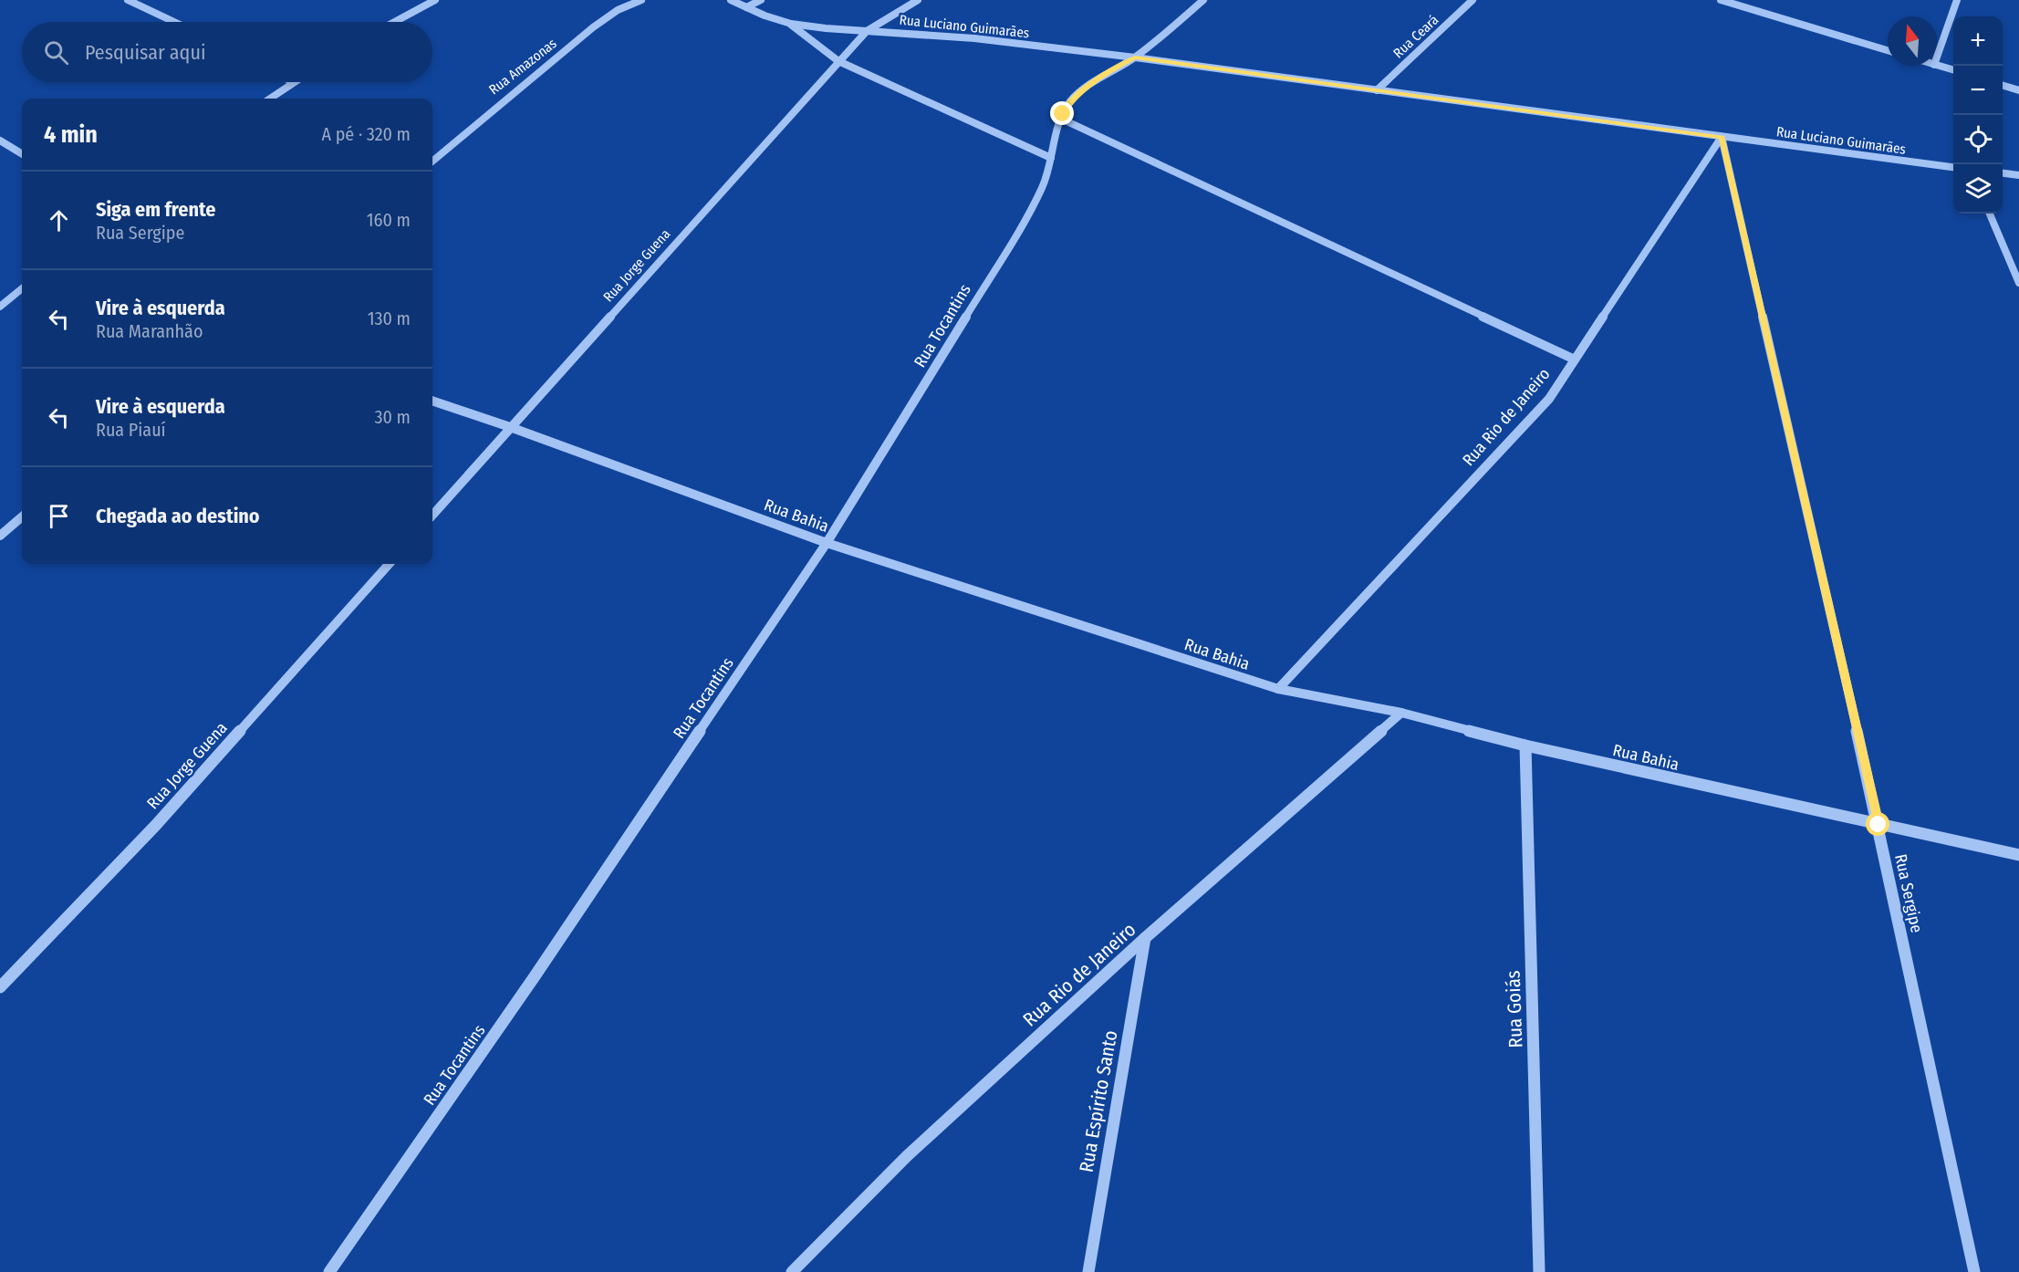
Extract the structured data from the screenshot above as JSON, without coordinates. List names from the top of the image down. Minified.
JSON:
{"streets":{"street":["Rua Luciano Guimarães","Rua Ceará","Rua Amazonas","Rua Jorge Guena","Rua Tocantins","Rua Rio de Janeiro","Rua Bahia","Rua Sergipe","Rua Goiás","Rua Espírito Santo"]},"crossings":[["Rua Luciano Guimarães","Rua Ceará"],["Rua Luciano Guimarães","Rua Jorge Guena"],["Rua Luciano Guimarães","Rua Tocantins"],["Rua Luciano Guimarães","Rua Rio de Janeiro"],["Rua Luciano Guimarães","Rua Sergipe"],["Rua Jorge Guena","Rua Bahia"],["Rua Tocantins","Rua Bahia"],["Rua Rio de Janeiro","Rua Bahia"],["Rua Rio de Janeiro","Rua Sergipe"],["Rua Rio de Janeiro","Rua Espírito Santo"],["Rua Bahia","Rua Sergipe"],["Rua Bahia","Rua Goiás"]],"north":"top","page":{"map_buttons":["+","−"],"search":"Pesquisar aqui","heading":["4 min","A pé · 320 m"],"list":[["Siga em frente","Rua Sergipe","160 m"],["Vire à esquerda","Rua Maranhão","130 m"],["Vire à esquerda","Rua Piauí","30 m"],"Chegada ao destino"]}}
